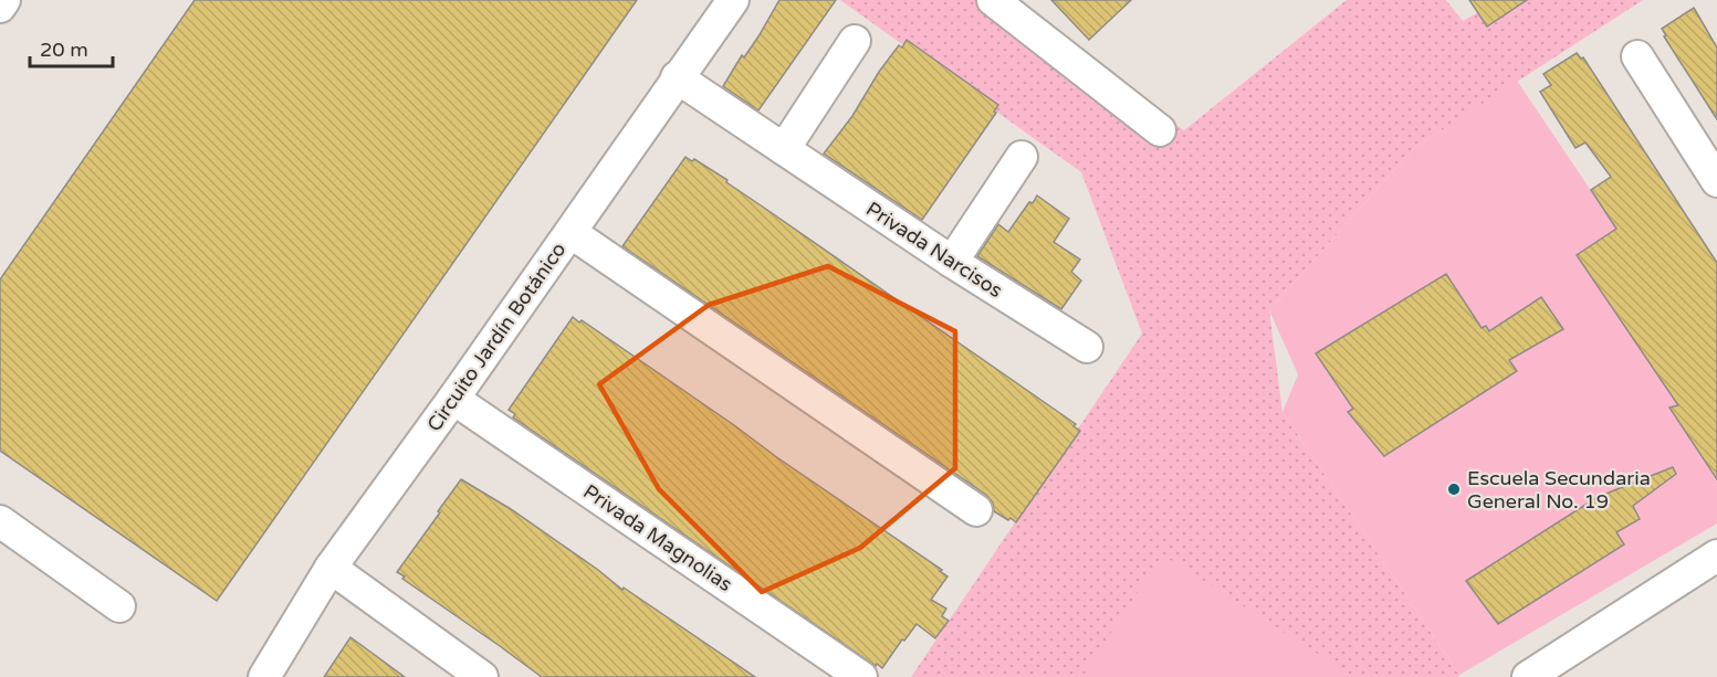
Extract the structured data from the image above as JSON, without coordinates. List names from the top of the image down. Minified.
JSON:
{"streets":{"street":["Privada Narcisos","Circuito Jardín Botánico","Privada Magnolias"]},"crossings":[["Privada Narcisos","Circuito Jardín Botánico"],["Circuito Jardín Botánico","Privada Magnolias"]],"places":["Escuela Secundaria General No. 19"],"scale_bar":"20 m"}
